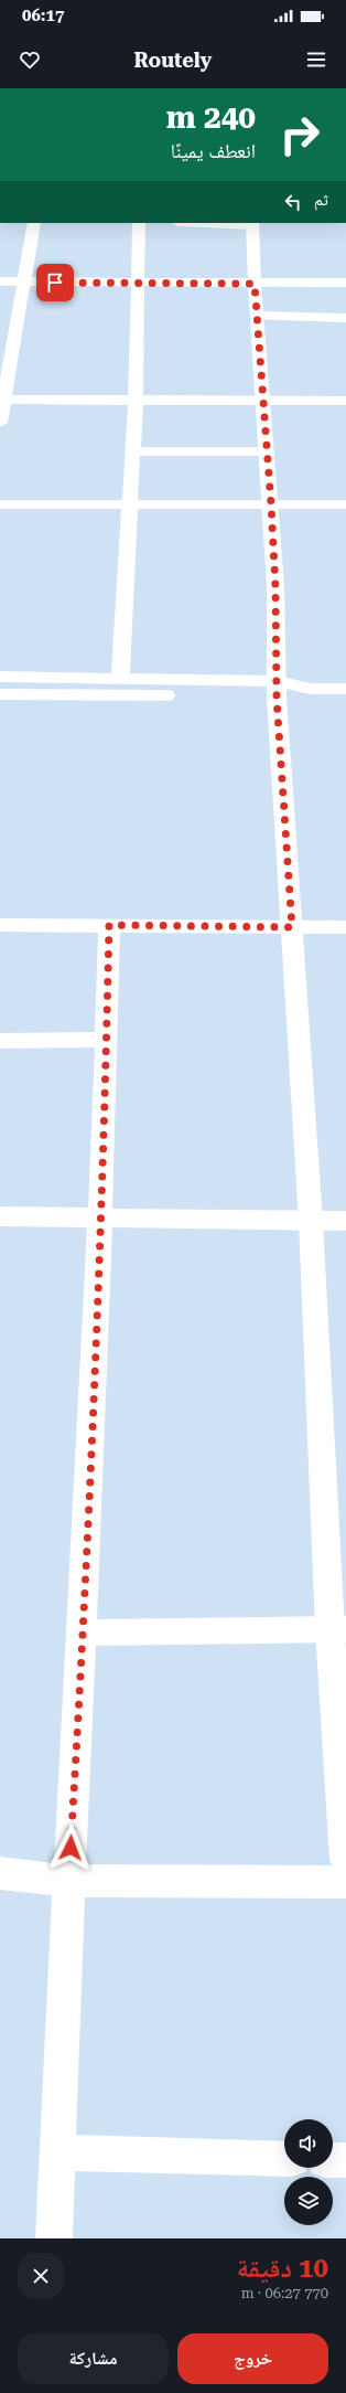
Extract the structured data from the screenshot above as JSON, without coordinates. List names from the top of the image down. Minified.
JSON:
{"page":{"status":"06:17","header":"Routely","turn":["240 m","انعطف يمينًا"],"then":"ثم","heading":["10 دقيقة","770 m · 06:27"],"buttons":["خروج","مشاركة"]}}
